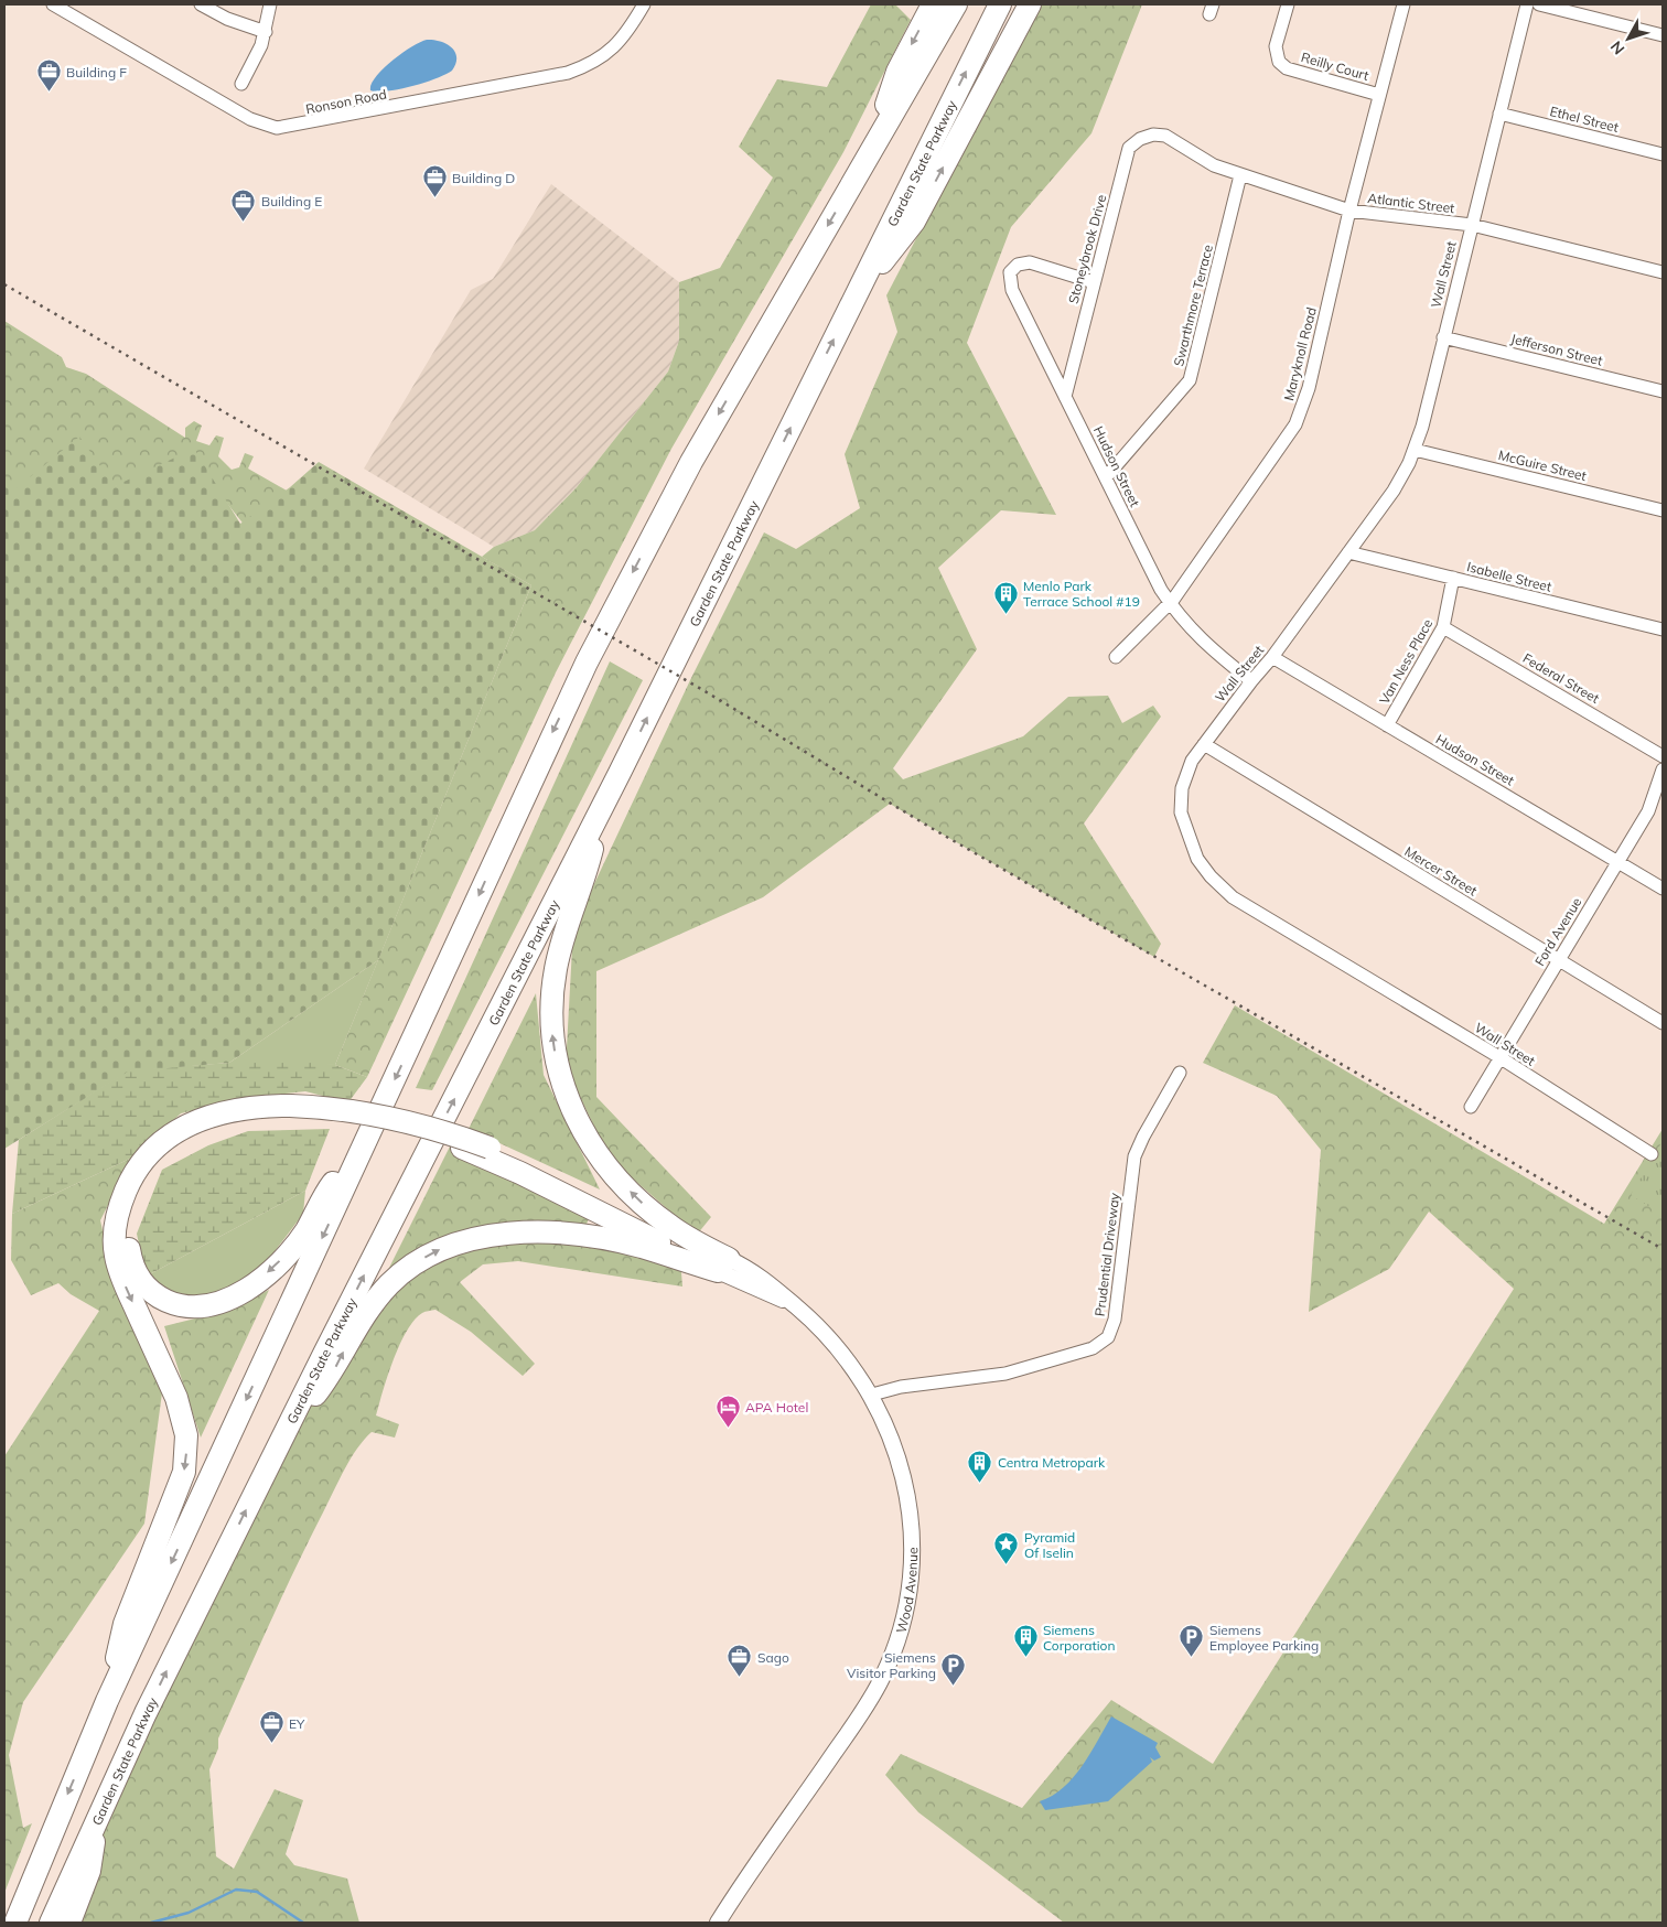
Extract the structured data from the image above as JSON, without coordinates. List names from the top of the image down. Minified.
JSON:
{"streets":{"highway":["Garden State Parkway"],"street":["Reilly Court","Ronson Road","Ethel Street","Atlantic Street","Stoneybrook Drive","Wall Street","Swarthmore Terrace","Jefferson Street","Maryknoll Road","McGuire Street","Hudson Street","Isabelle Street","Van Ness Place","Federal Street","Mercer Street","Ford Avenue","Prudential Driveway","Wood Avenue"]},"crossings":[["Reilly Court","Maryknoll Road"],["Ethel Street","Wall Street"],["Atlantic Street","Stoneybrook Drive"],["Atlantic Street","Wall Street"],["Atlantic Street","Swarthmore Terrace"],["Atlantic Street","Maryknoll Road"],["Stoneybrook Drive","Hudson Street"],["Wall Street","Jefferson Street"],["Wall Street","McGuire Street"],["Wall Street","Hudson Street"],["Wall Street","Isabelle Street"],["Wall Street","Mercer Street"],["Wall Street","Ford Avenue"],["Swarthmore Terrace","Hudson Street"],["Maryknoll Road","Hudson Street"],["Hudson Street","Van Ness Place"],["Hudson Street","Ford Avenue"],["Isabelle Street","Van Ness Place"],["Van Ness Place","Federal Street"],["Mercer Street","Ford Avenue"],["Prudential Driveway","Wood Avenue"]],"places":{"office":["Building F","Building D","Building E","Sago","EY"],"building":["Menlo Park Terrace School #19","Centra Metropark","Siemens Corporation"],"hotel":["APA Hotel"],"place":["Pyramid Of Iselin"],"parking":["Siemens Employee Parking","Siemens Visitor Parking"]},"north":"bottom left"}
